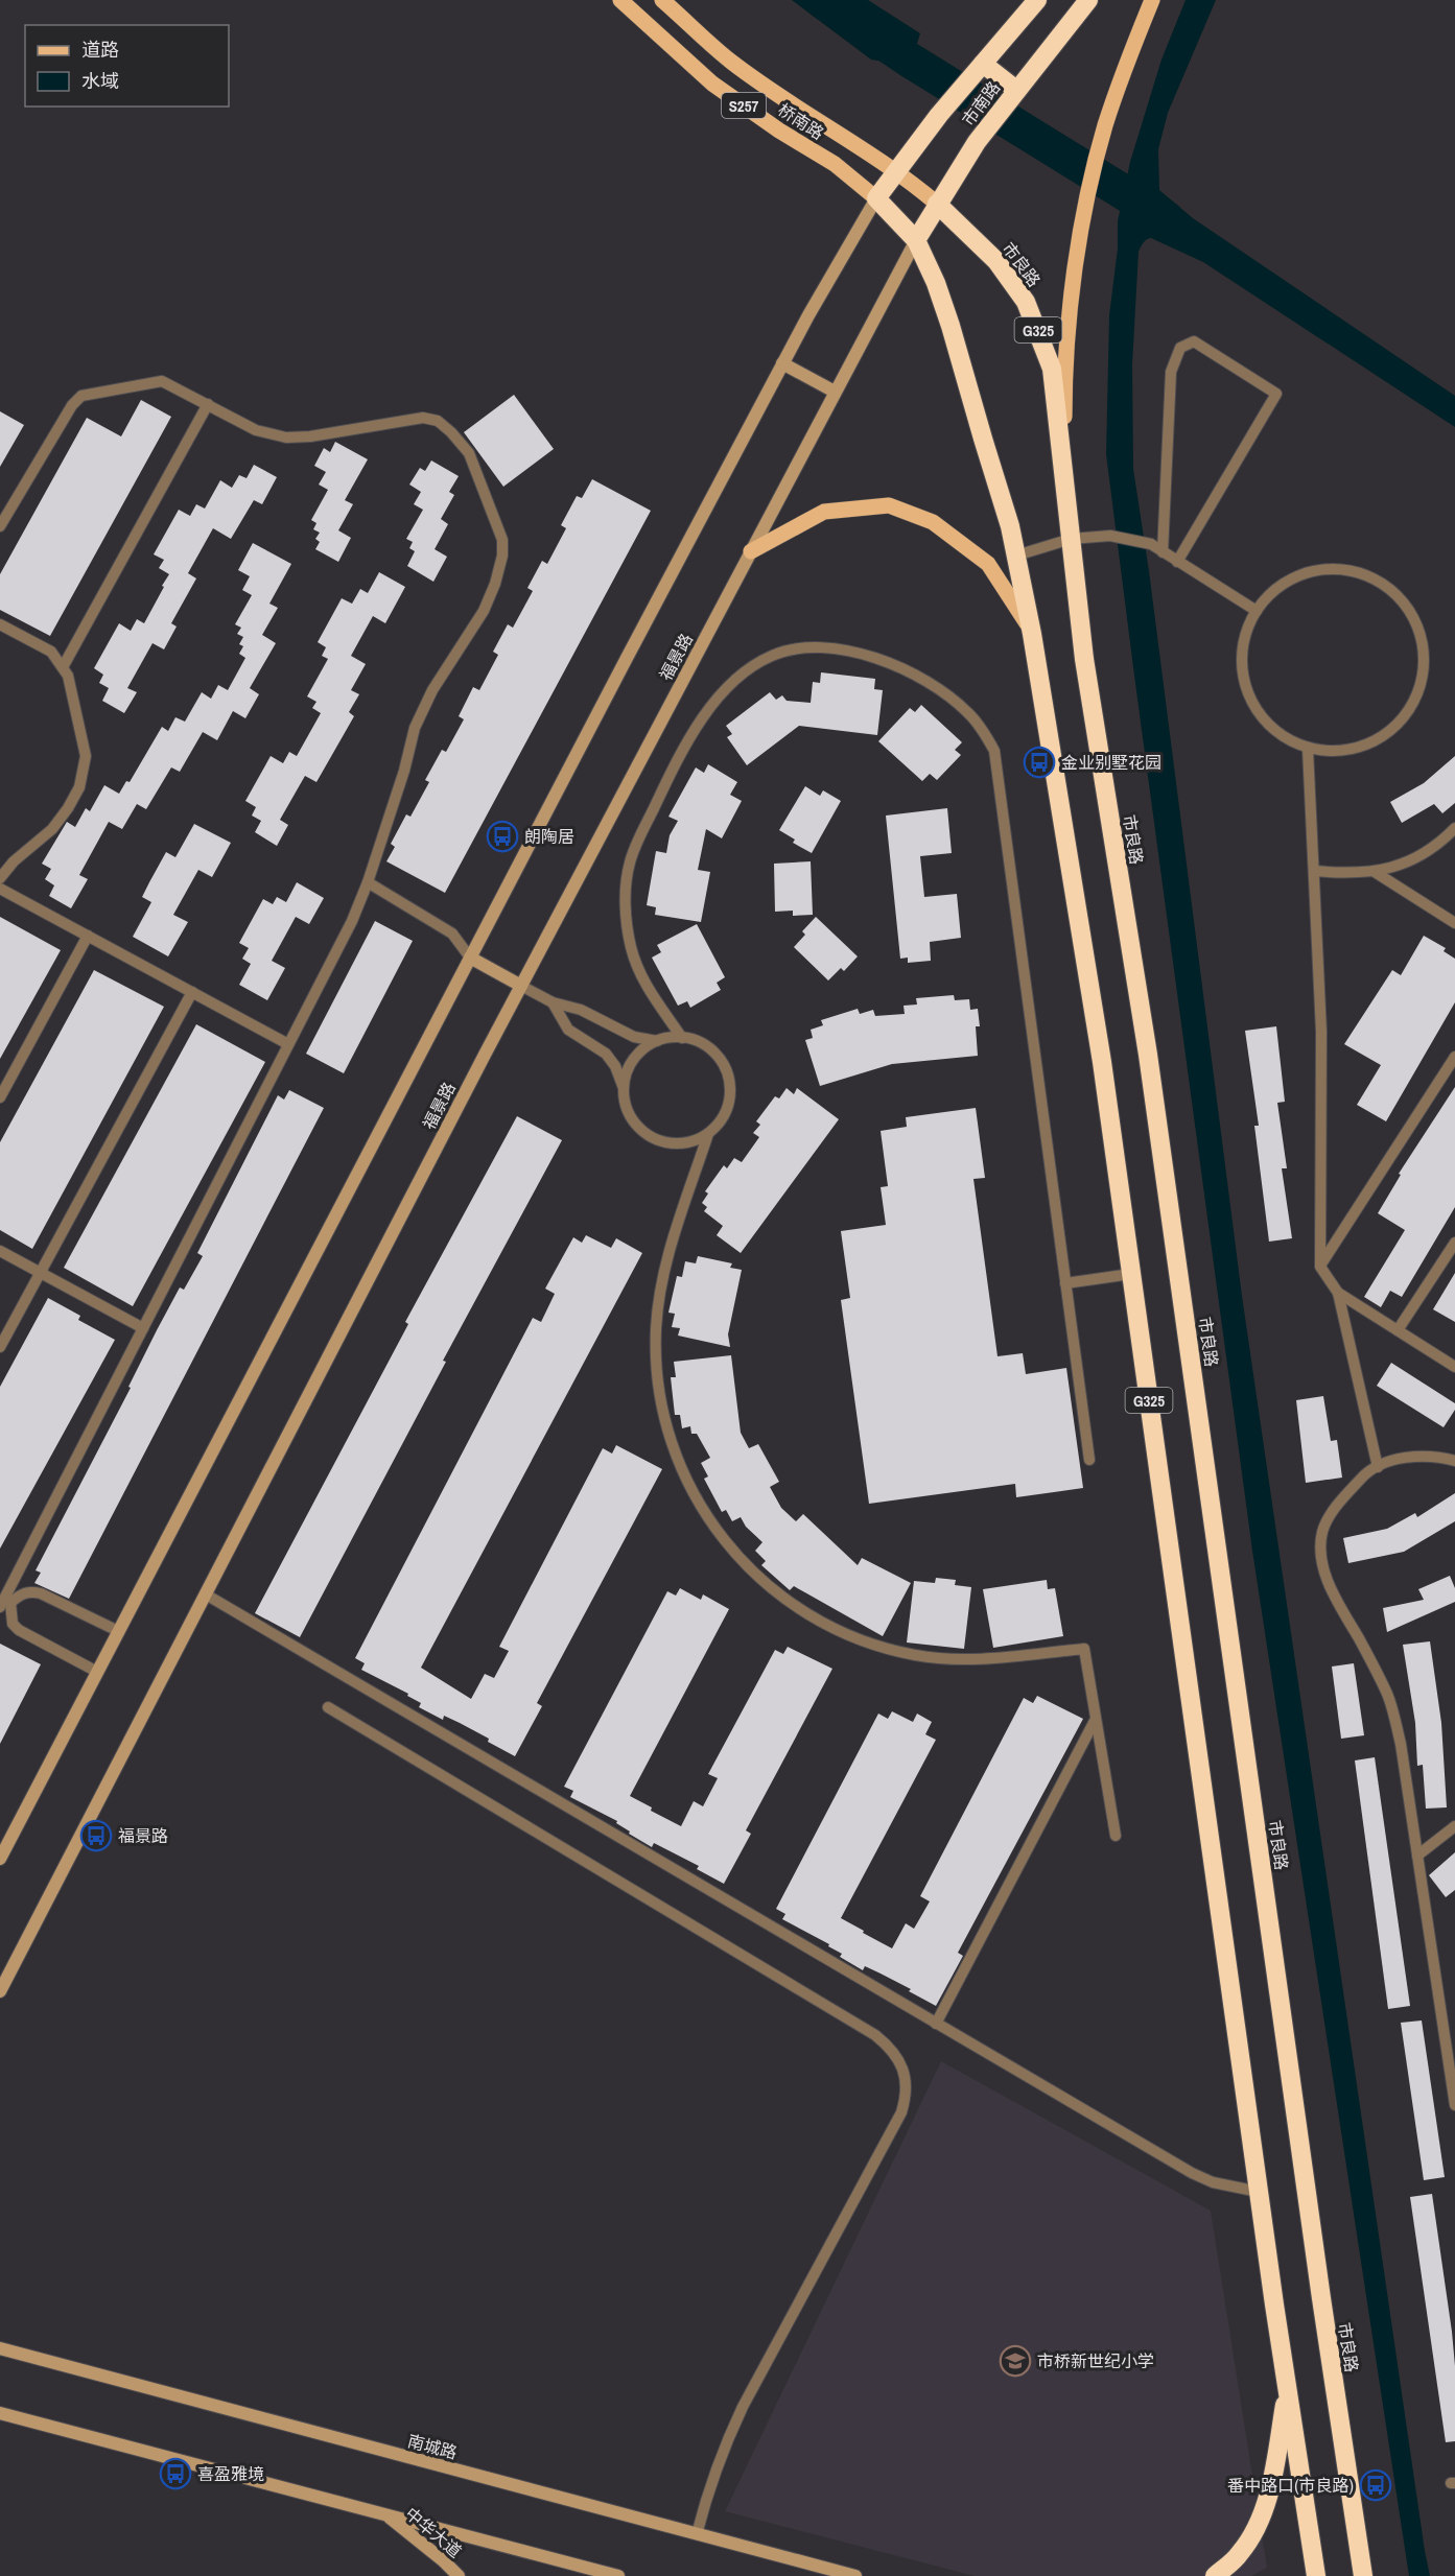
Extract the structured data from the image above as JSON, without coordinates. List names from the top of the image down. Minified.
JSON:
{"streets":{"highway":["市南路","市良路","G325"],"main road":["S257","桥南路","福景路","南城路","中华大道"]},"crossings":[["市南路","桥南路"],["市南路","市良路"],["市南路","G325"],["市南路","福景路"],["桥南路","市良路"],["桥南路","G325"],["市良路","G325"],["G325","福景路"]],"places":{"bus stop":["金业别墅花园","朗陶居","福景路","喜盈雅境","番中路口(市良路)"],"school or university":["市桥新世纪小学"]},"legend":["道路","水域"]}
